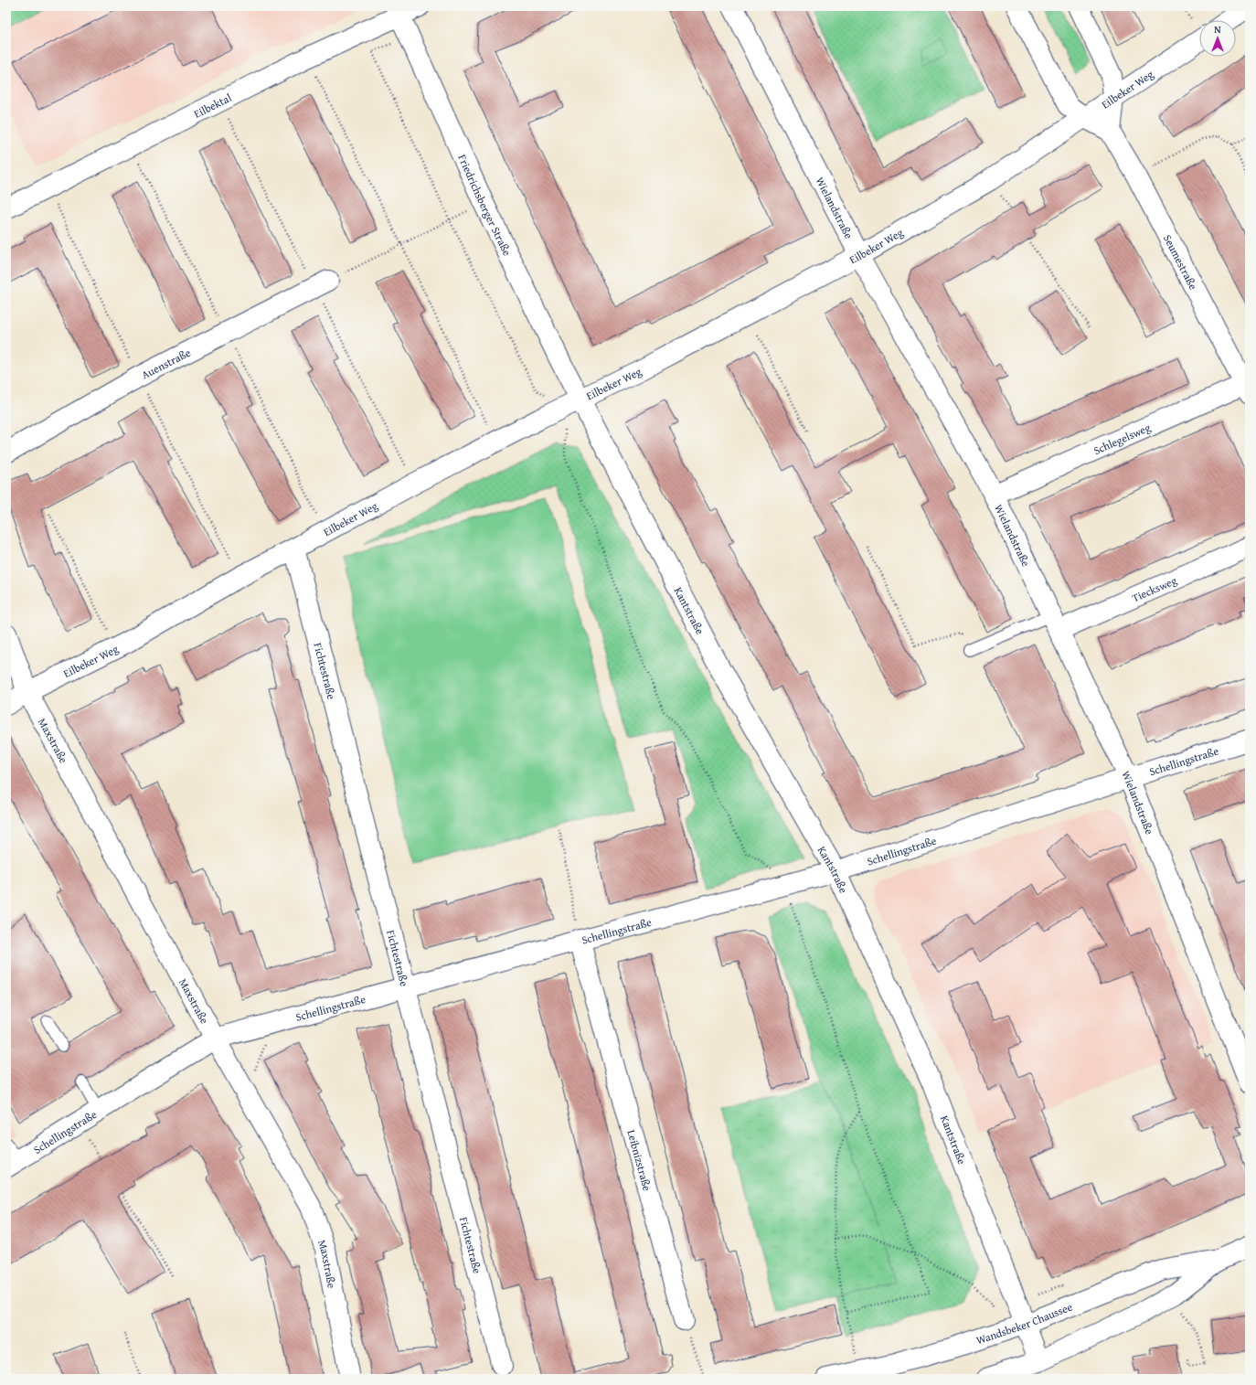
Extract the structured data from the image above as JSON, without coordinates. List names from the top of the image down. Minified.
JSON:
{"streets":{"street":["Eilbeker Weg","Eilbektal","Friedrichsberger Straße","Wielandstraße","Seumestraße","Auenstraße","Schlegelsweg","Tiecksweg","Kantstraße","Fichtestraße","Maxstraße","Schellingstraße","Leibnizstraße","Wandsbeker Chaussee"]},"crossings":[["Eilbeker Weg","Friedrichsberger Straße"],["Eilbeker Weg","Wielandstraße"],["Eilbeker Weg","Kantstraße"],["Eilbeker Weg","Fichtestraße"],["Eilbeker Weg","Maxstraße"],["Eilbektal","Friedrichsberger Straße"],["Friedrichsberger Straße","Kantstraße"],["Wielandstraße","Schlegelsweg"],["Wielandstraße","Tiecksweg"],["Wielandstraße","Schellingstraße"],["Seumestraße","Schlegelsweg"],["Kantstraße","Schellingstraße"],["Kantstraße","Wandsbeker Chaussee"],["Fichtestraße","Schellingstraße"],["Maxstraße","Schellingstraße"],["Schellingstraße","Leibnizstraße"]],"north":"top"}
